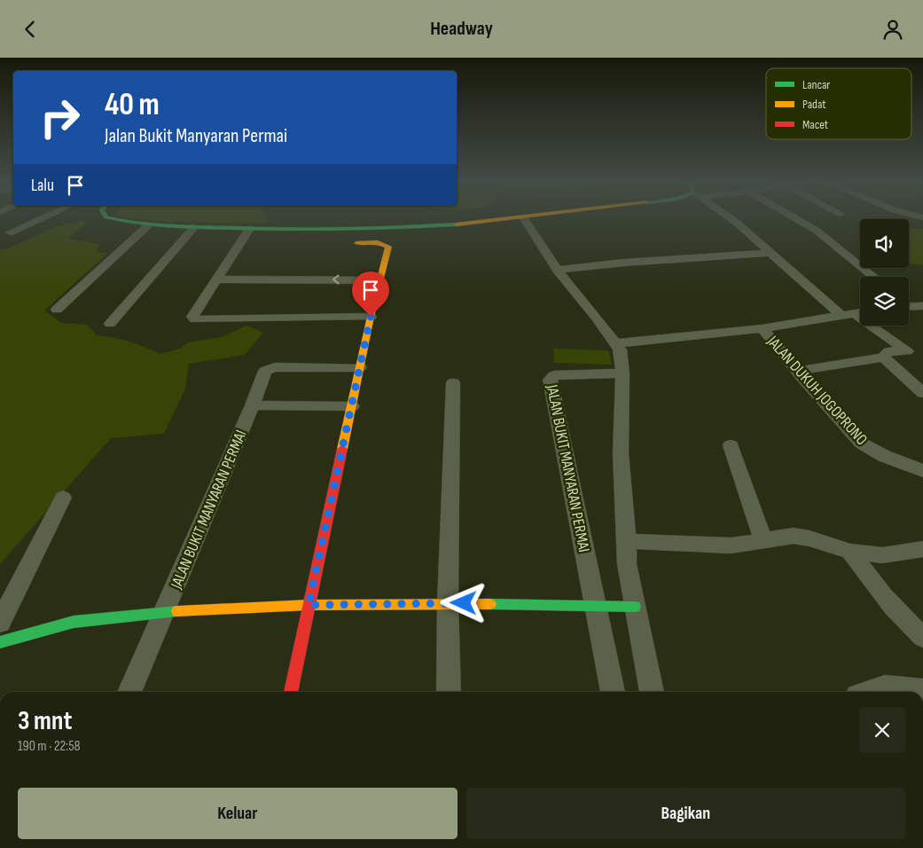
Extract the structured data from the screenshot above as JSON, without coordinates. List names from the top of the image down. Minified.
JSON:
{"streets":{"street":["JALAN DUKUH JOGOPRONO","JALAN BUKIT MANYARAN PERMAI"]},"legend":["Lancar","Padat","Macet"],"page":{"header":"Headway","turn":["40 m","Jalan Bukit Manyaran Permai"],"then":"Lalu","heading":["3 mnt","190 m · 22:58"],"buttons":["Keluar","Bagikan"]}}
